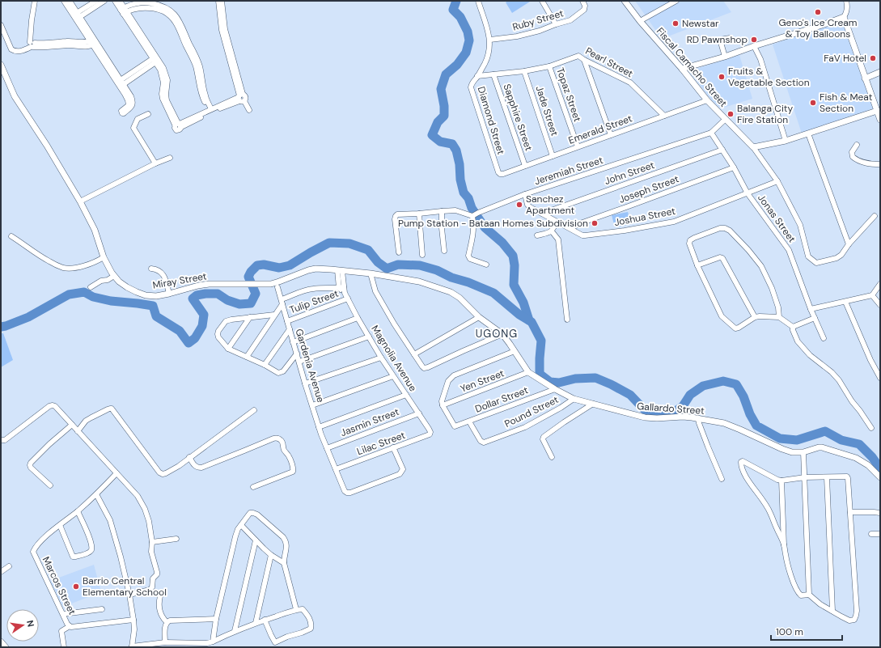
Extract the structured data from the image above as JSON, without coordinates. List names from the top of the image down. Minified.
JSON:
{"streets":{"street":["Ruby Street","Pearl Street","Fiscal Camacho Street","Topaz Street","Jade Street","Sapphire Street","Diamond Street","Emerald Street","Jeremiah Street","John Street","Joseph Street","Joshua Street","Jonas Street","Miray Street","Tulip Street","Magnolia Avenue","Gardenia Avenue","Yen Street","Dollar Street","Gallardo Street","Pound Street","Jasmin Street","Lilac Street","Marcos Street"]},"crossings":[["Ruby Street","Diamond Street"],["Pearl Street","Topaz Street"],["Pearl Street","Jade Street"],["Pearl Street","Sapphire Street"],["Pearl Street","Diamond Street"],["Pearl Street","Emerald Street"],["Fiscal Camacho Street","Emerald Street"],["Fiscal Camacho Street","Jeremiah Street"],["Topaz Street","Emerald Street"],["Jade Street","Emerald Street"],["Sapphire Street","Emerald Street"],["Diamond Street","Emerald Street"],["Jeremiah Street","Joshua Street"],["Jeremiah Street","Jonas Street"],["John Street","Joshua Street"],["John Street","Jonas Street"],["Joseph Street","Joshua Street"],["Joseph Street","Jonas Street"],["Joshua Street","Jonas Street"],["Miray Street","Magnolia Avenue"],["Miray Street","Gallardo Street"],["Tulip Street","Magnolia Avenue"],["Tulip Street","Gardenia Avenue"],["Magnolia Avenue","Jasmin Street"],["Magnolia Avenue","Lilac Street"],["Gardenia Avenue","Jasmin Street"],["Gardenia Avenue","Lilac Street"],["Yen Street","Dollar Street"],["Yen Street","Gallardo Street"],["Dollar Street","Gallardo Street"],["Dollar Street","Pound Street"],["Gallardo Street","Pound Street"]],"districts":["UGONG"],"places":["Geno's Ice Cream & Toy Balloons","Newstar","RD Pawnshop","FaV Hotel","Fruits & Vegetable Section","Fish & Meat Section","Balanga City Fire Station","Sanchez Apartment","Pump Station - Bataan Homes Subdivision","Barrio Central Elementary School"],"scale_bar":"100 m","north":"right"}
